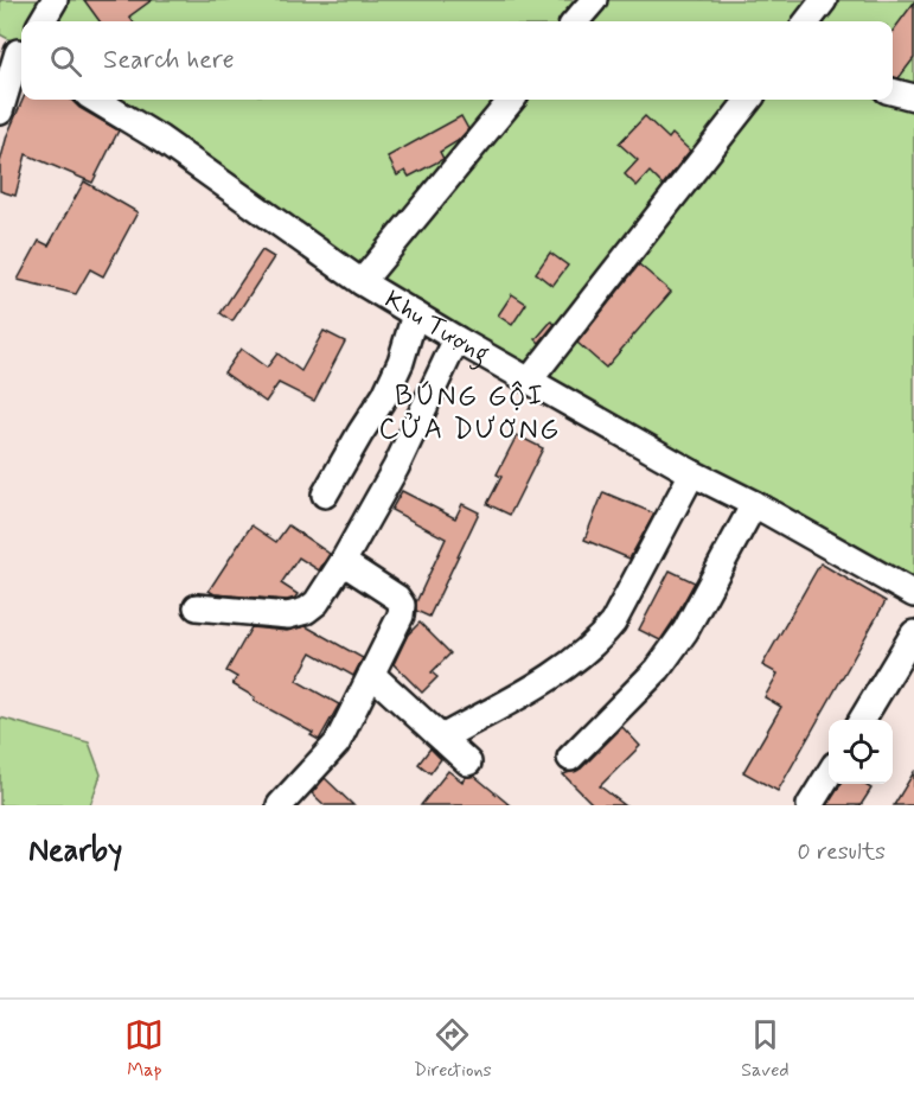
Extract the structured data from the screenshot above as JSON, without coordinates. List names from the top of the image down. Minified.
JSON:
{"streets":{"street":["Khu Tượng"]},"districts":["BÚNG GỘI CỬA DƯƠNG"],"page":{"search":"Search here","heading":["Nearby","0 results"],"nav":["Map","Directions","Saved"]}}
